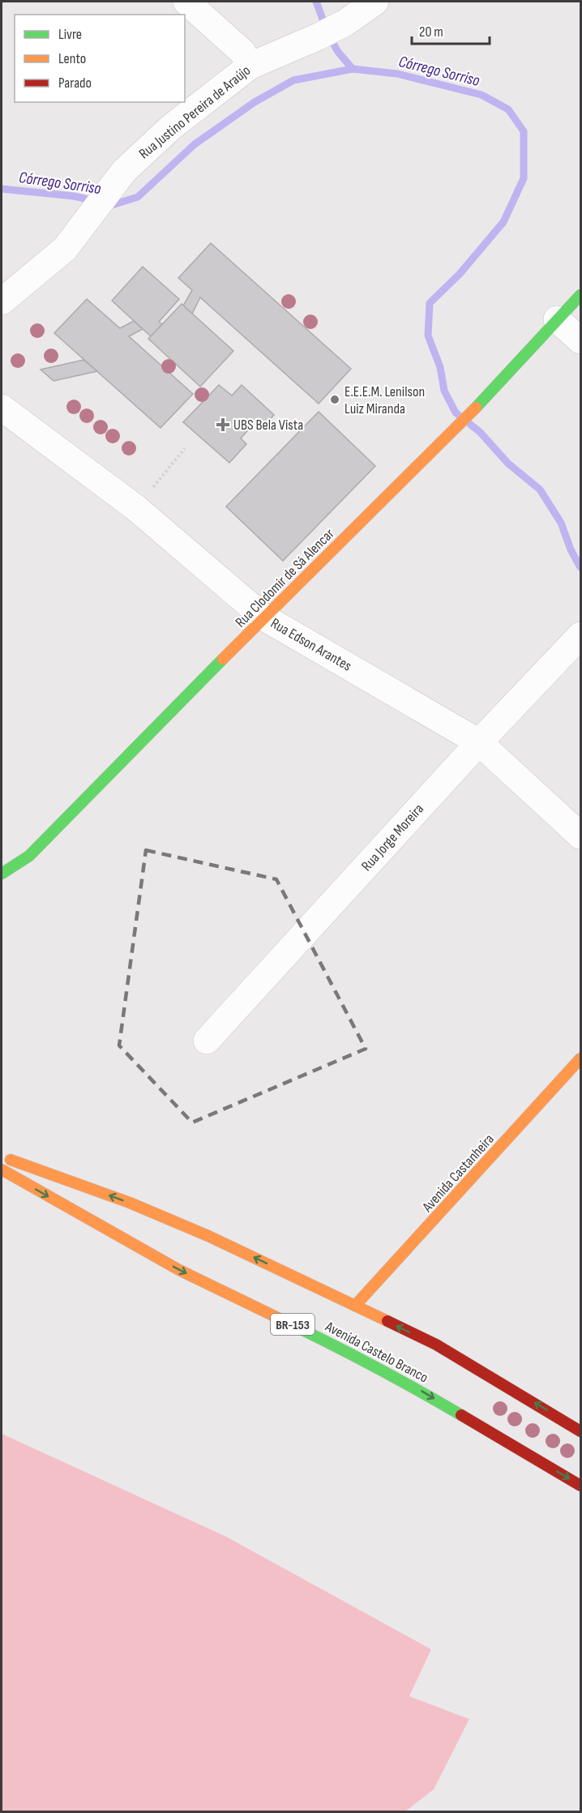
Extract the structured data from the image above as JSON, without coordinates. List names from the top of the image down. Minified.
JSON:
{"streets":{"main road":["Rua Clodomir de Sá Alencar","Avenida Castanheira","BR-153","Avenida Castelo Branco"],"street":["Rua Justino Pereira de Araújo","Rua Edson Arantes","Rua Jorge Moreira"]},"crossings":[["Rua Clodomir de Sá Alencar","Rua Edson Arantes"],["Rua Edson Arantes","Rua Jorge Moreira"],["Avenida Castanheira","Avenida Castelo Branco"]],"water":["Córrego Sorriso"],"places":{"other":["E.E.E.M. Lenilson Luiz Miranda"],"health":["UBS Bela Vista"]},"legend":["Livre","Lento","Parado"],"scale_bar":"20 m"}
